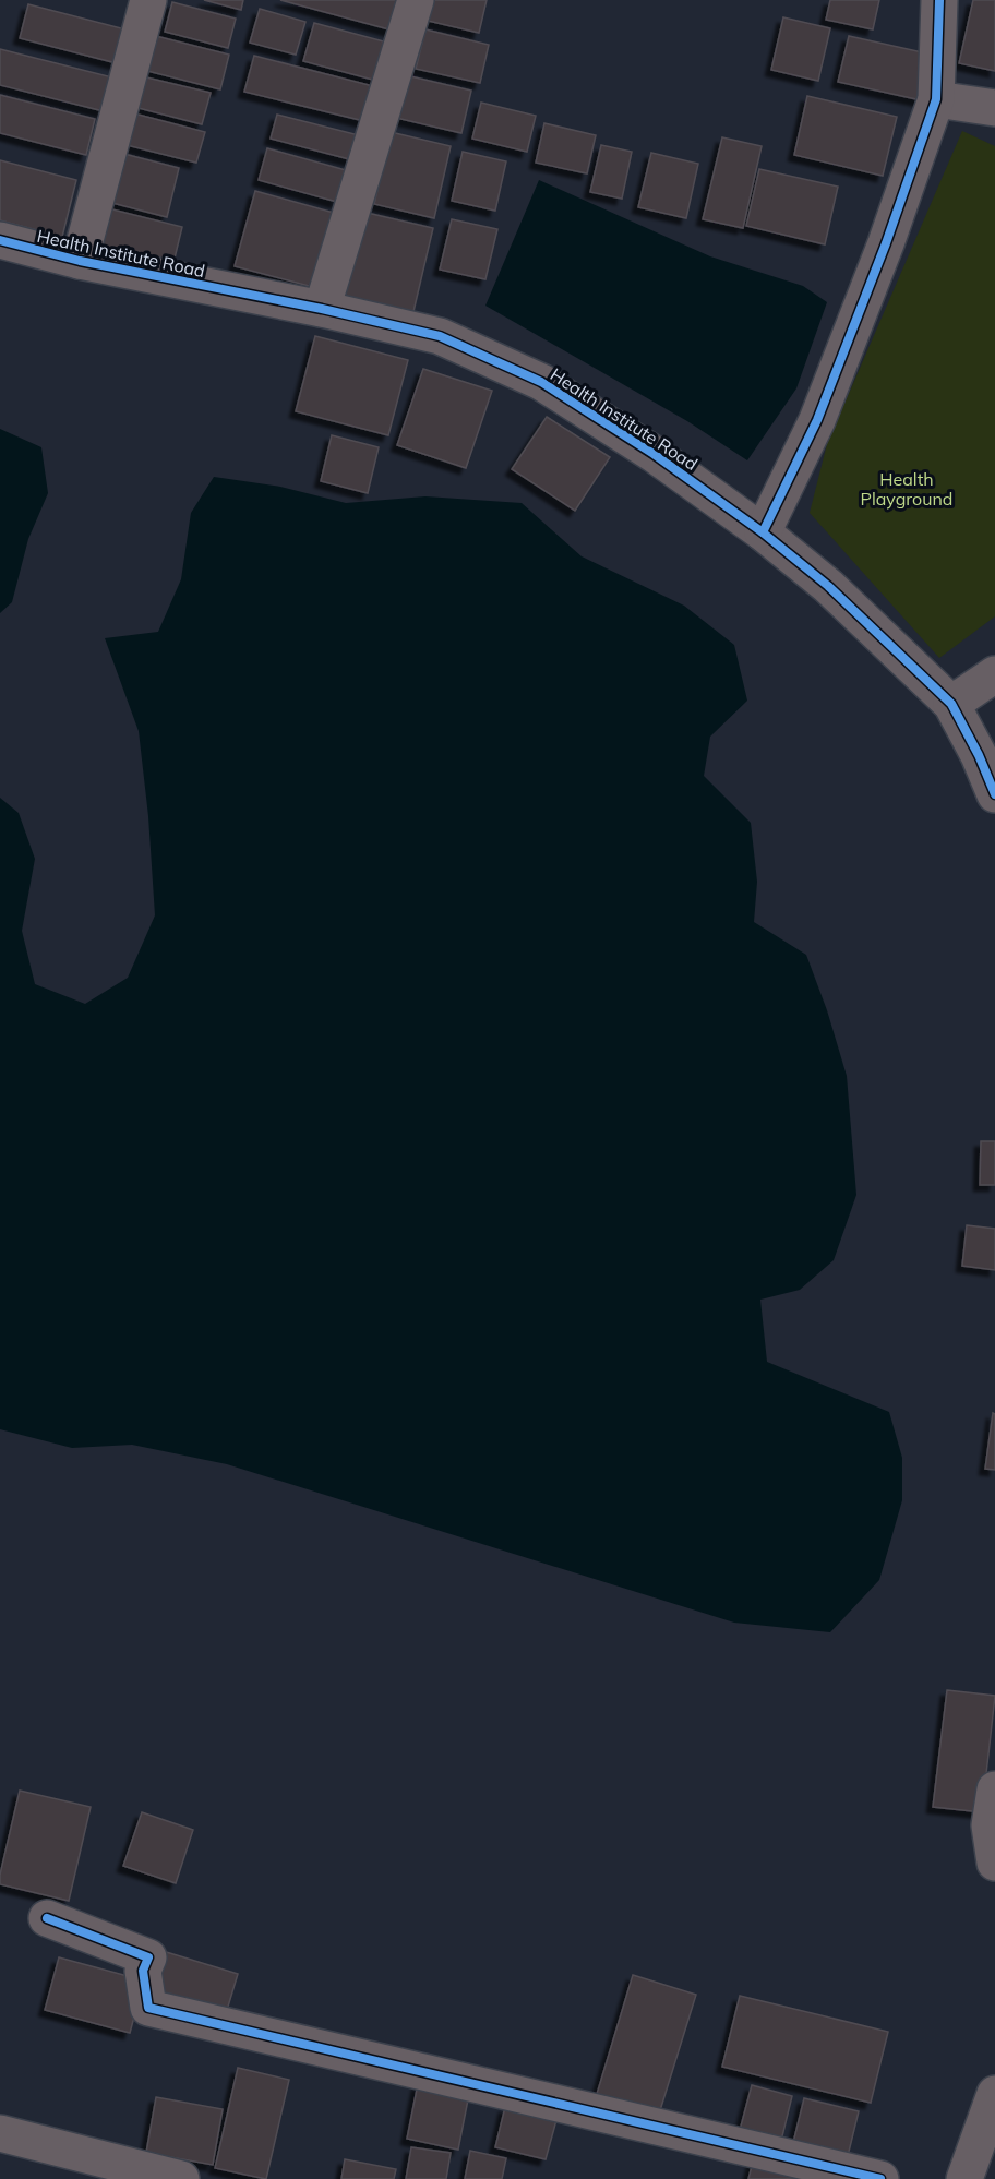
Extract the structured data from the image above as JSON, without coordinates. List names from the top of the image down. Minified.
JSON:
{"streets":{"street":["Health Institute Road"]},"parks":["Health Playground"]}
